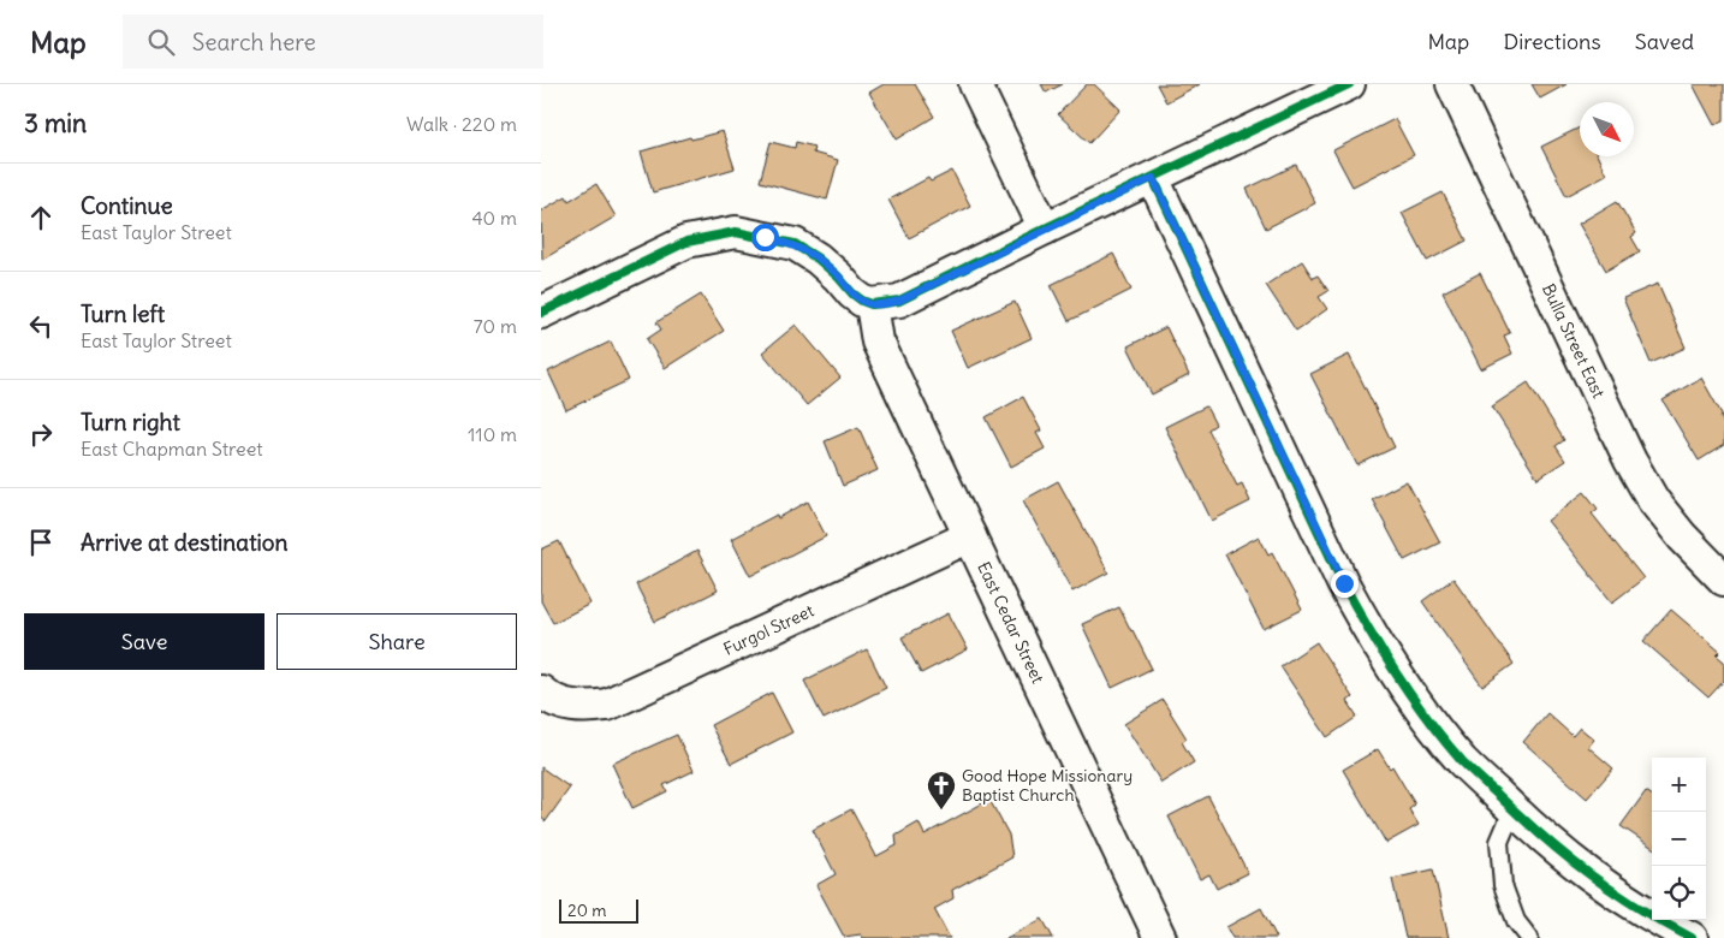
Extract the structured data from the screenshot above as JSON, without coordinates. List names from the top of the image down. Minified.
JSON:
{"streets":{"street":["Bulla Street East","East Cedar Street","Furgol Street"]},"crossings":[["East Cedar Street","Furgol Street"]],"places":{"church":["Good Hope Missionary Baptist Church"]},"scale_bar":"20 m","north":"bottom right","page":{"header":"Map","search":"Search here","nav":["Map","Directions","Saved"],"heading":["3 min","Walk · 220 m"],"list":[["Continue","East Taylor Street","40 m"],["Turn left","East Taylor Street","70 m"],["Turn right","East Chapman Street","110 m"],"Arrive at destination"],"buttons":["Save","Share"],"map_buttons":["+","−"],"scale":"20 m"}}
